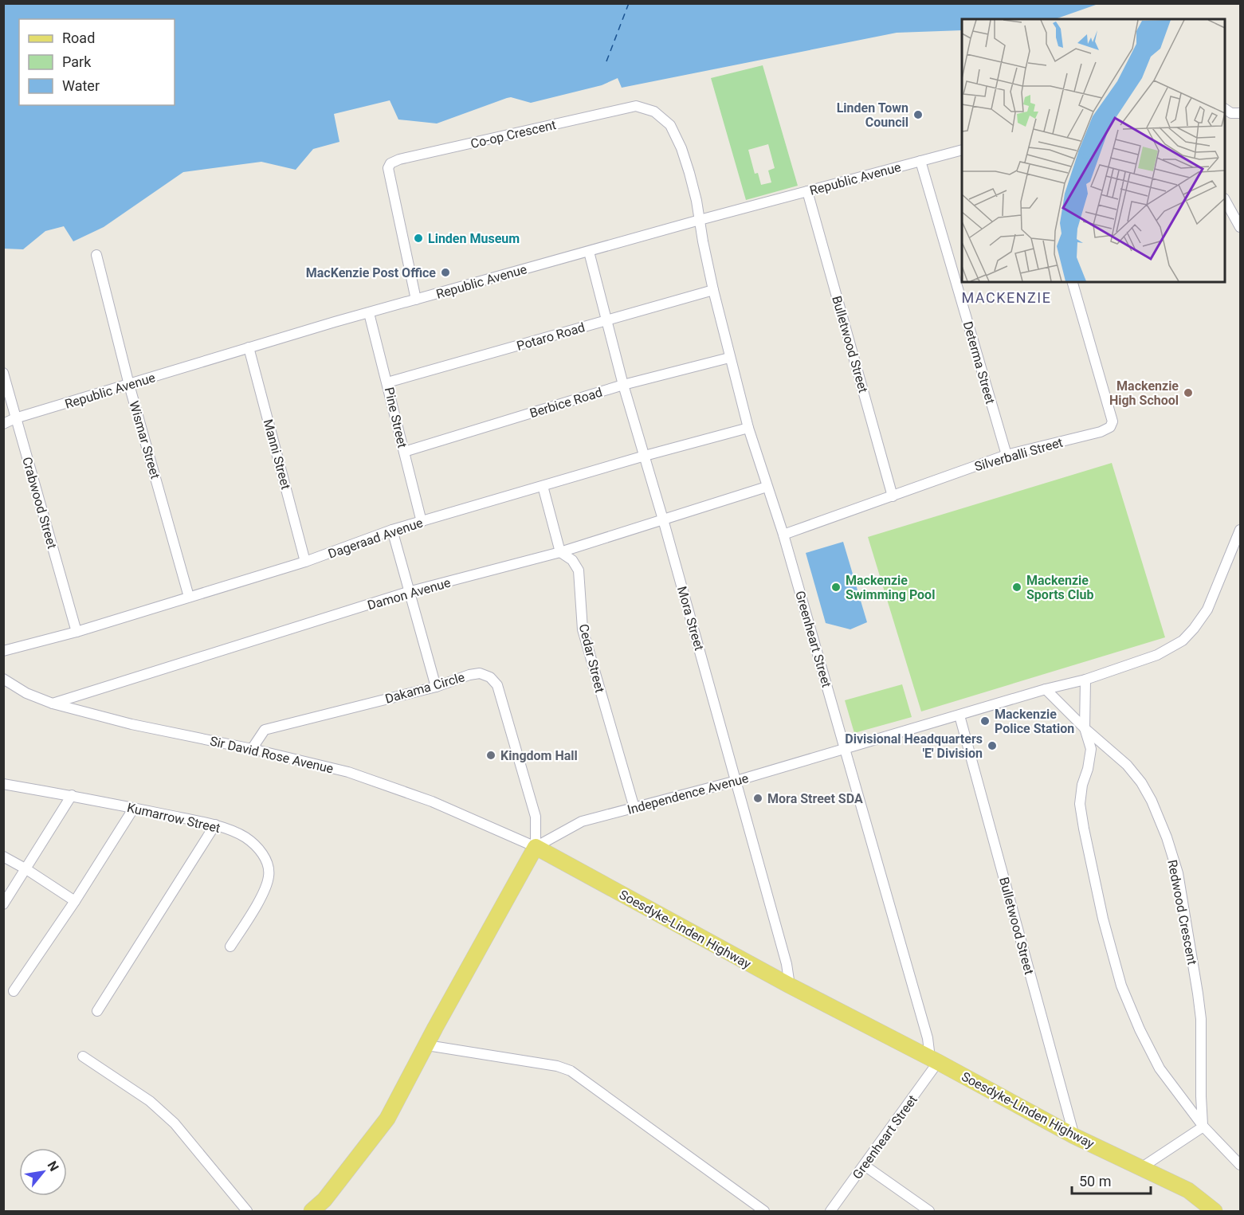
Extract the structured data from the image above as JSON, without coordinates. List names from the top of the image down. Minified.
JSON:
{"streets":{"main road":["Soesdyke-Linden Highway"],"street":["Co-op Crescent","Republic Avenue","Potaro Road","Bulletwood Street","Determa Street","Berbice Road","Pine Street","Wismar Street","Manni Street","Silverballi Street","Crabwood Street","Dageraad Avenue","Damon Avenue","Mora Street","Greenheart Street","Cedar Street","Dakama Circle","Sir David Rose Avenue","Independence Avenue","Kumarrow Street","Redwood Crescent"]},"crossings":[["Co-op Crescent","Republic Avenue"],["Co-op Crescent","Greenheart Street"],["Republic Avenue","Bulletwood Street"],["Republic Avenue","Determa Street"],["Republic Avenue","Pine Street"],["Republic Avenue","Wismar Street"],["Republic Avenue","Manni Street"],["Republic Avenue","Crabwood Street"],["Republic Avenue","Mora Street"],["Republic Avenue","Greenheart Street"],["Potaro Road","Pine Street"],["Potaro Road","Mora Street"],["Potaro Road","Greenheart Street"],["Bulletwood Street","Silverballi Street"],["Bulletwood Street","Independence Avenue"],["Bulletwood Street","Soesdyke-Linden Highway"],["Determa Street","Silverballi Street"],["Berbice Road","Pine Street"],["Berbice Road","Mora Street"],["Berbice Road","Greenheart Street"],["Pine Street","Dageraad Avenue"],["Wismar Street","Dageraad Avenue"],["Manni Street","Dageraad Avenue"],["Silverballi Street","Greenheart Street"],["Crabwood Street","Dageraad Avenue"],["Dageraad Avenue","Mora Street"],["Dageraad Avenue","Greenheart Street"],["Damon Avenue","Mora Street"],["Damon Avenue","Greenheart Street"],["Damon Avenue","Cedar Street"],["Damon Avenue","Sir David Rose Avenue"],["Mora Street","Independence Avenue"],["Mora Street","Soesdyke-Linden Highway"],["Greenheart Street","Independence Avenue"],["Greenheart Street","Soesdyke-Linden Highway"],["Cedar Street","Independence Avenue"],["Dakama Circle","Sir David Rose Avenue"],["Dakama Circle","Independence Avenue"],["Dakama Circle","Soesdyke-Linden Highway"],["Sir David Rose Avenue","Independence Avenue"],["Sir David Rose Avenue","Soesdyke-Linden Highway"],["Independence Avenue","Redwood Crescent"],["Independence Avenue","Soesdyke-Linden Highway"]],"districts":["MACKENZIE"],"places":["Linden Town Council","Linden Museum","MacKenzie Post Office","Mackenzie High School","Mackenzie Swimming Pool","Mackenzie Sports Club","Mackenzie Police Station","Divisional Headquarters 'E' Division","Kingdom Hall","Mora Street SDA"],"legend":["Road","Park","Water"],"scale_bar":"50 m","north":"top right"}
